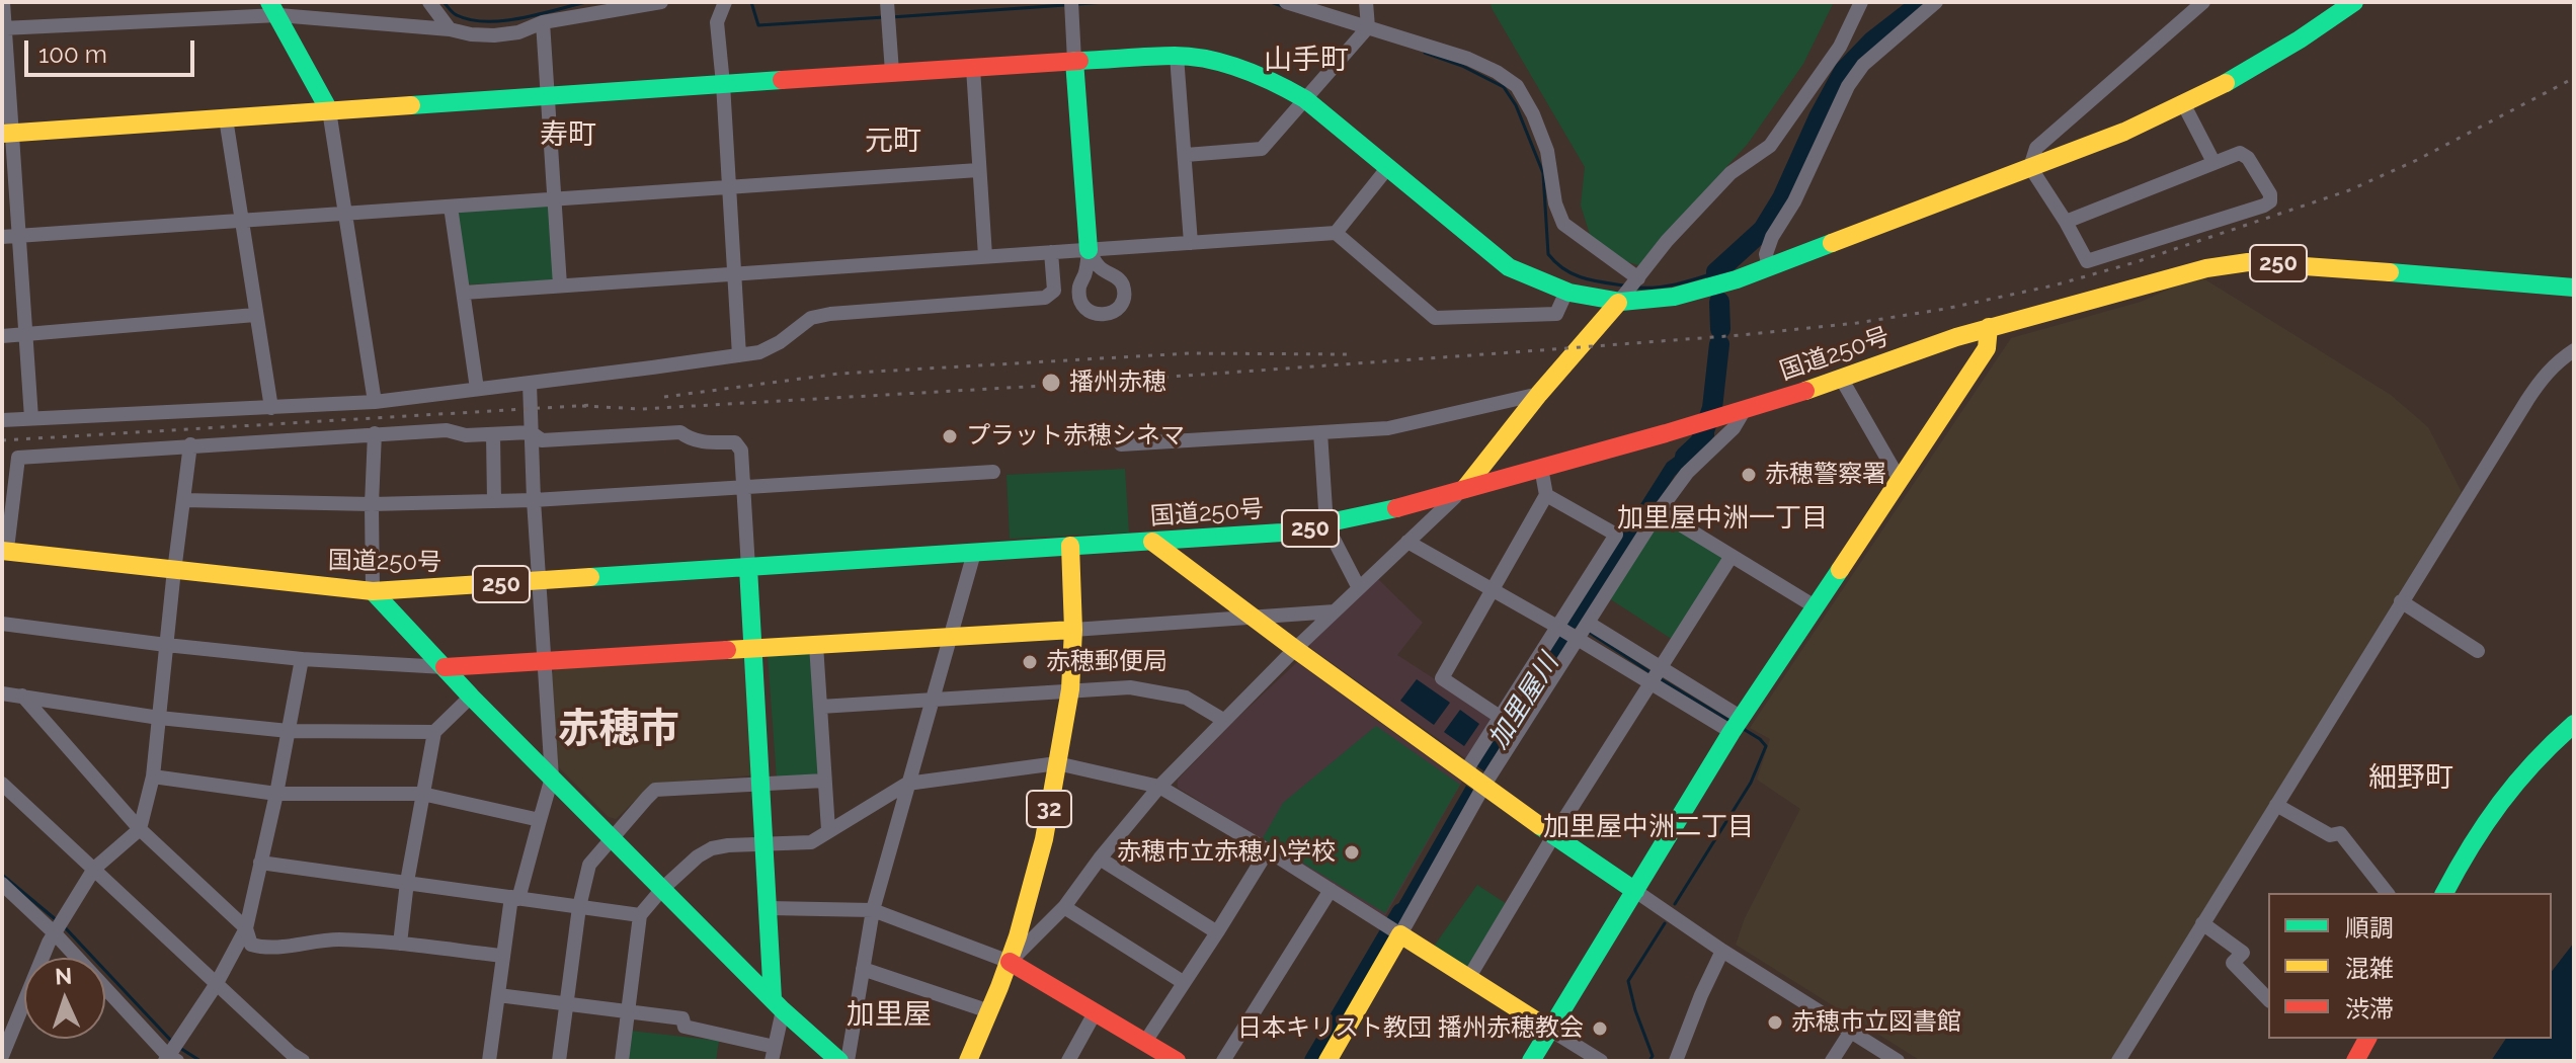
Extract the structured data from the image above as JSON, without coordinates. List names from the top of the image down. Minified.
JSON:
{"streets":{"main road":["250","国道250号","32"]},"crossings":[["国道250号","32"]],"districts":["山手町","寿町","元町","加里屋中洲一丁目","赤穂市","細野町","加里屋中洲二丁目","加里屋"],"water":["加里屋川"],"places":["播州赤穂","プラット赤穂シネマ","赤穂警察署","赤穂郵便局","赤穂市立赤穂小学校","赤穂市立図書館","日本キリスト教団 播州赤穂教会"],"legend":["順調","混雑","渋滞"],"scale_bar":"100 m","north":"top"}
